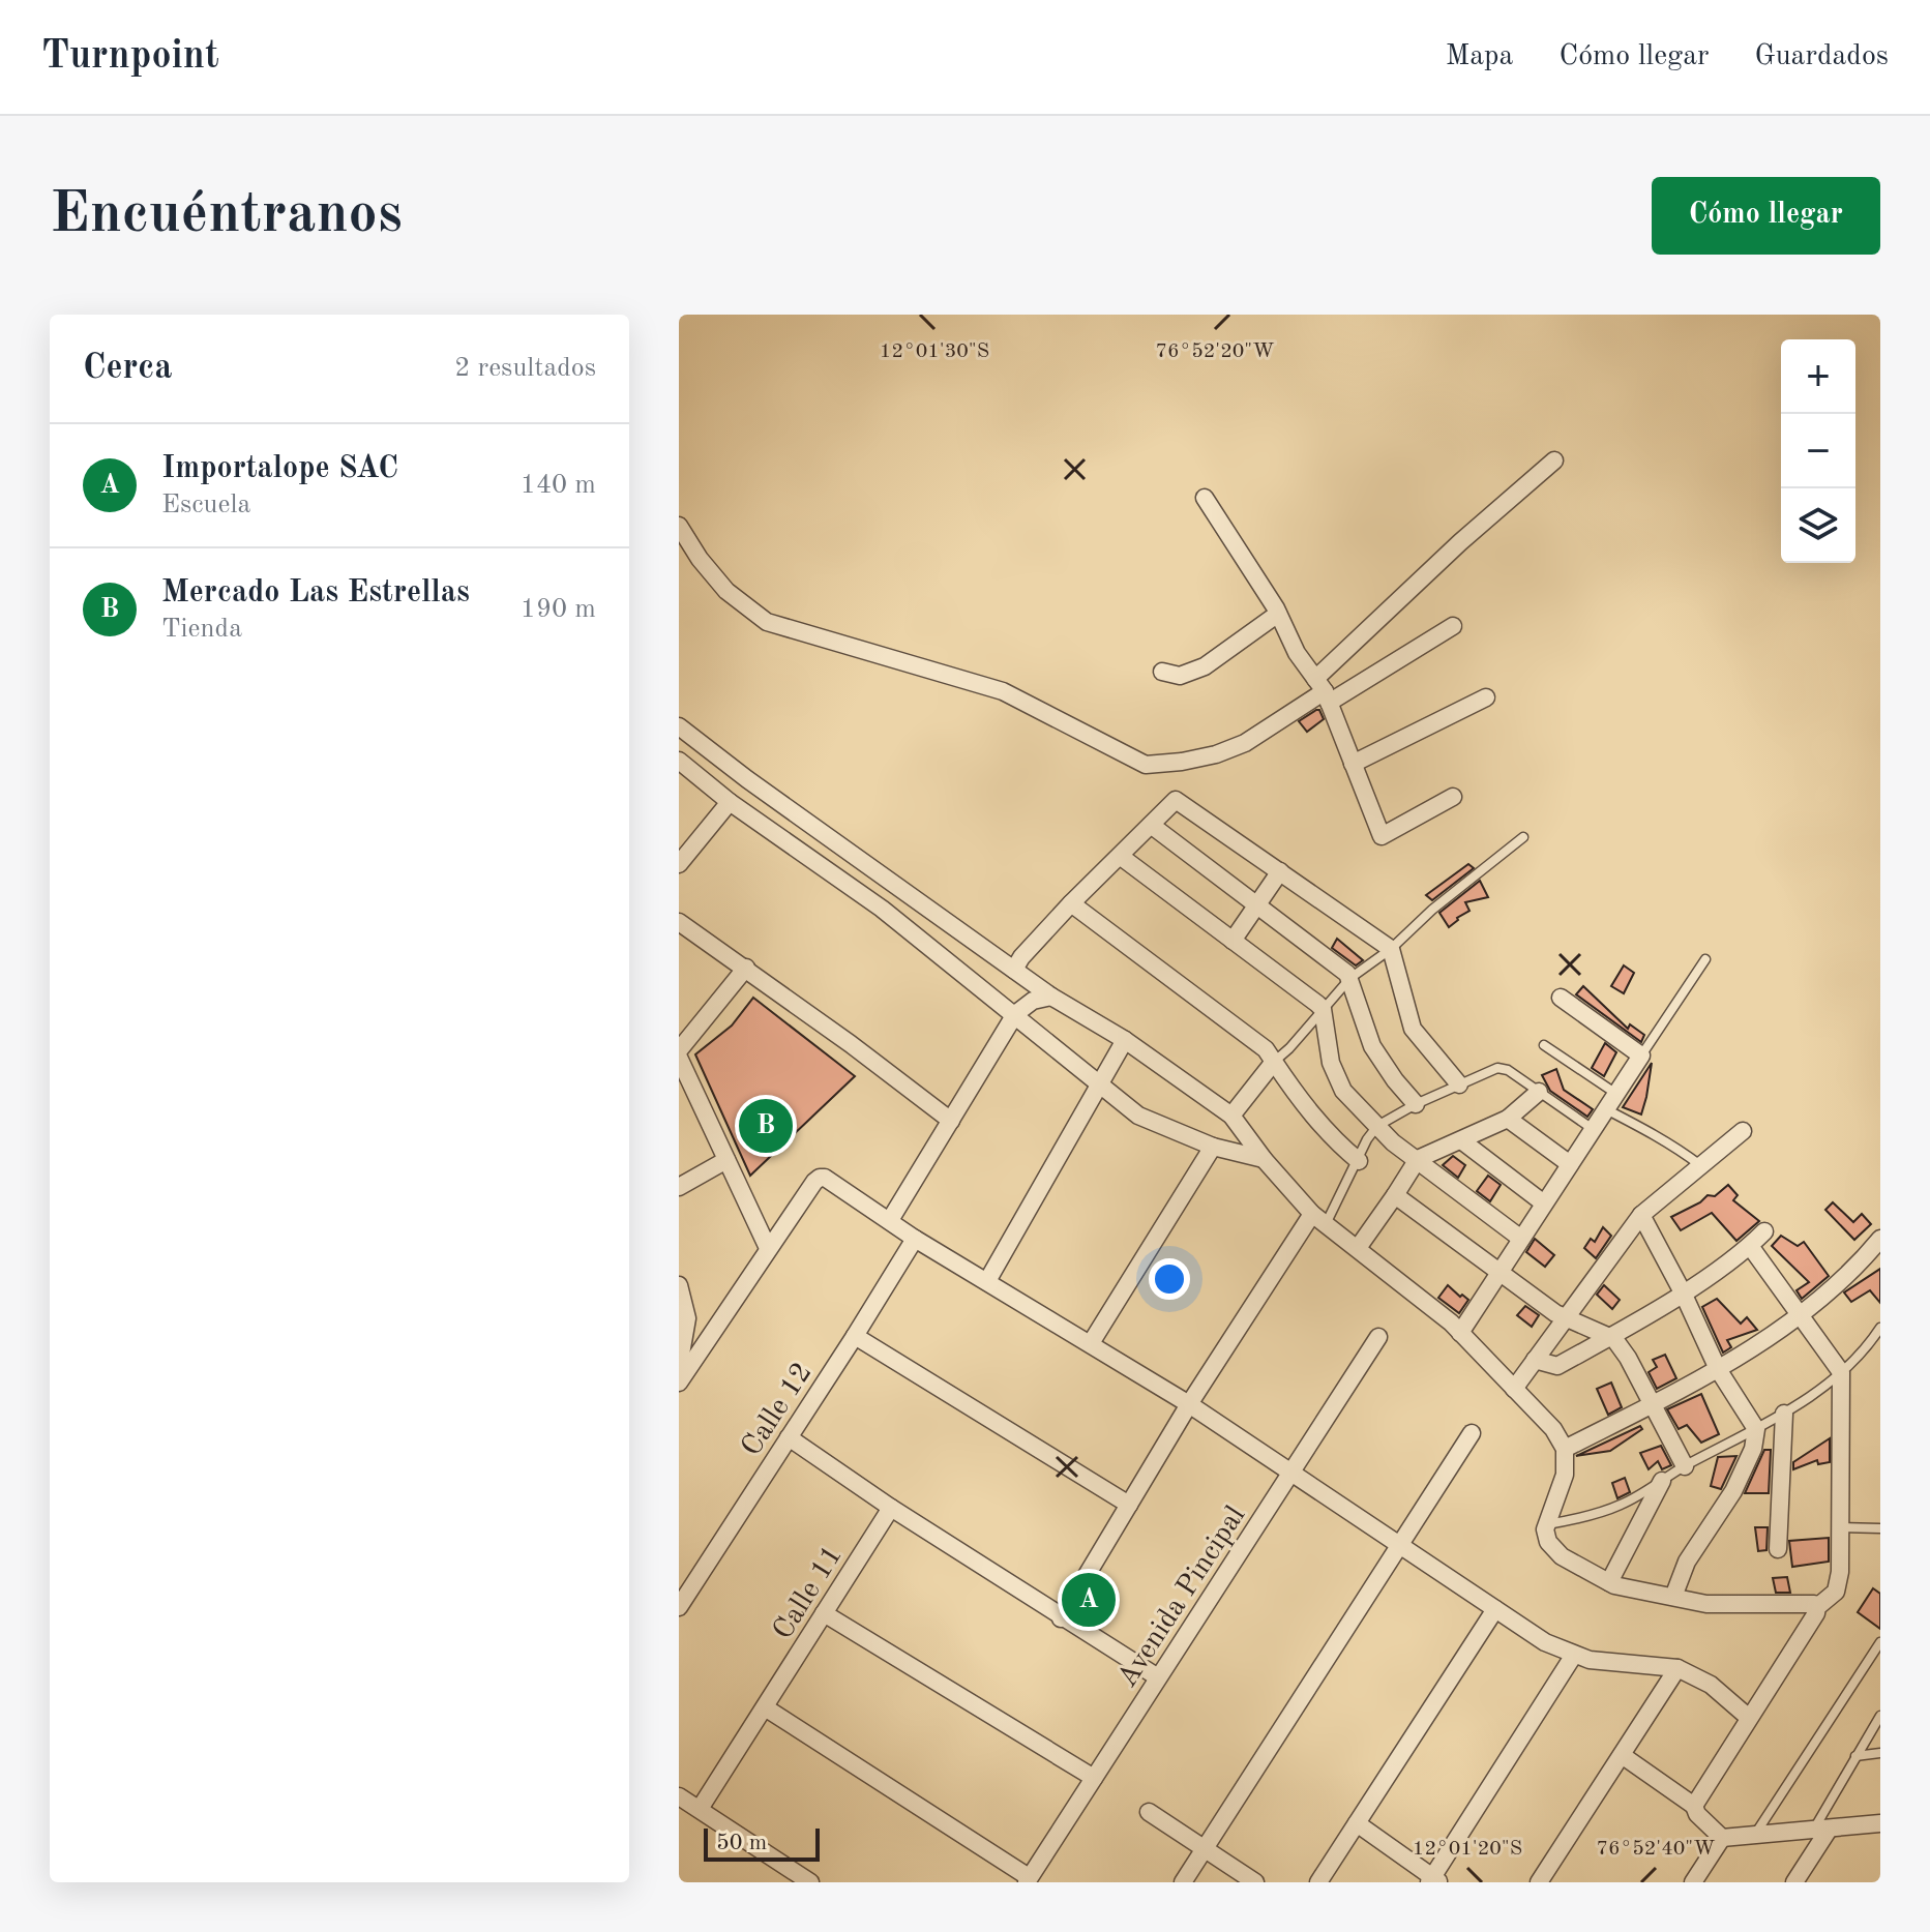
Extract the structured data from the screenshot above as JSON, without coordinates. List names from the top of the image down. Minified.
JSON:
{"streets":{"street":["Calle 12","Calle 11","Avenida Pincipal"]},"scale_bar":"50 m","page":{"header":"Turnpoint","nav":["Mapa","Cómo llegar","Guardados"],"buttons":"Cómo llegar","title":"Encuéntranos","heading":["Cerca","2 resultados"],"map_buttons":["+","−"],"list":[{"mark":"A","name":"Importalope SAC","note":"Escuela","value":"140 m"},{"mark":"B","name":"Mercado Las Estrellas","note":"Tienda","value":"190 m"}],"pins":["B","A"],"scale":"50 m"},"coordinates":["12°01'30\"S","76°52'20\"W","76°52'40\"W","12°01'20\"S"]}
